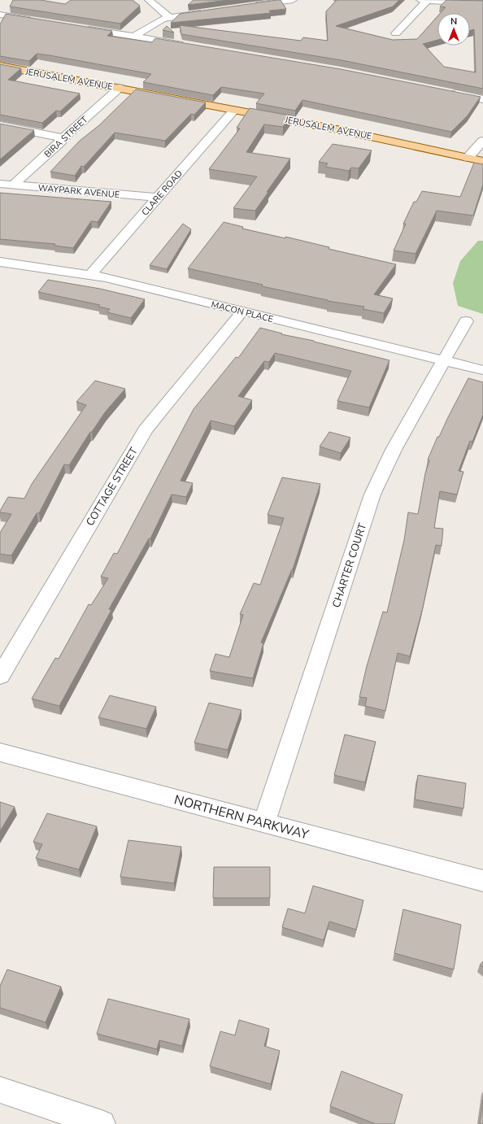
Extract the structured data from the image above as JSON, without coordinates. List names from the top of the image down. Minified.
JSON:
{"streets":{"main road":["JERUSALEM AVENUE"],"street":["BIRA STREET","WAYPARK AVENUE","CLARE ROAD","MACON PLACE","COTTAGE STREET","CHARTER COURT","NORTHERN PARKWAY"]},"crossings":[["JERUSALEM AVENUE","BIRA STREET"],["JERUSALEM AVENUE","CLARE ROAD"],["BIRA STREET","WAYPARK AVENUE"],["WAYPARK AVENUE","CLARE ROAD"],["CLARE ROAD","MACON PLACE"],["MACON PLACE","COTTAGE STREET"],["MACON PLACE","CHARTER COURT"],["CHARTER COURT","NORTHERN PARKWAY"]],"north":"top"}
